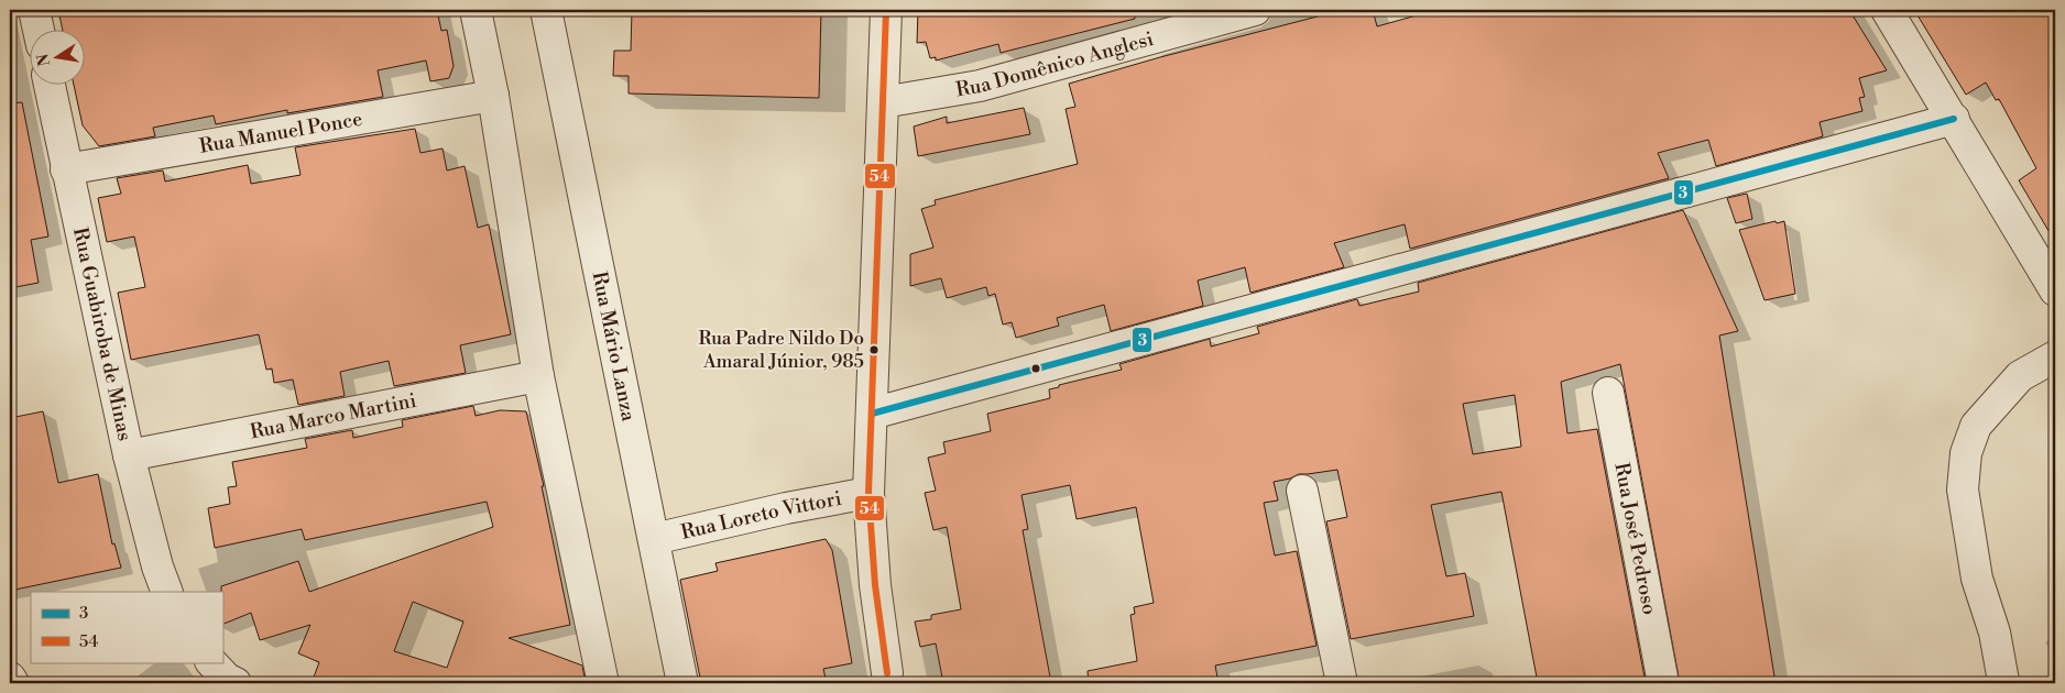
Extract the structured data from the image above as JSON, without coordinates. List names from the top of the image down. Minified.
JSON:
{"streets":{"street":["Rua Domênico Anglesi","Rua Manuel Ponce","Rua Guabiroba de Minas","Rua Mário Lanza","Rua Marco Martini","Rua Loreto Vittori","Rua José Pedroso"]},"crossings":[["Rua Manuel Ponce","Rua Guabiroba de Minas"],["Rua Guabiroba de Minas","Rua Marco Martini"],["Rua Mário Lanza","Rua Loreto Vittori"]],"places":["Rua Padre Nildo Do Amaral Júnior, 985"],"lines":["transit line 54","transit line 3"],"legend":["3","54"],"north":"left"}
